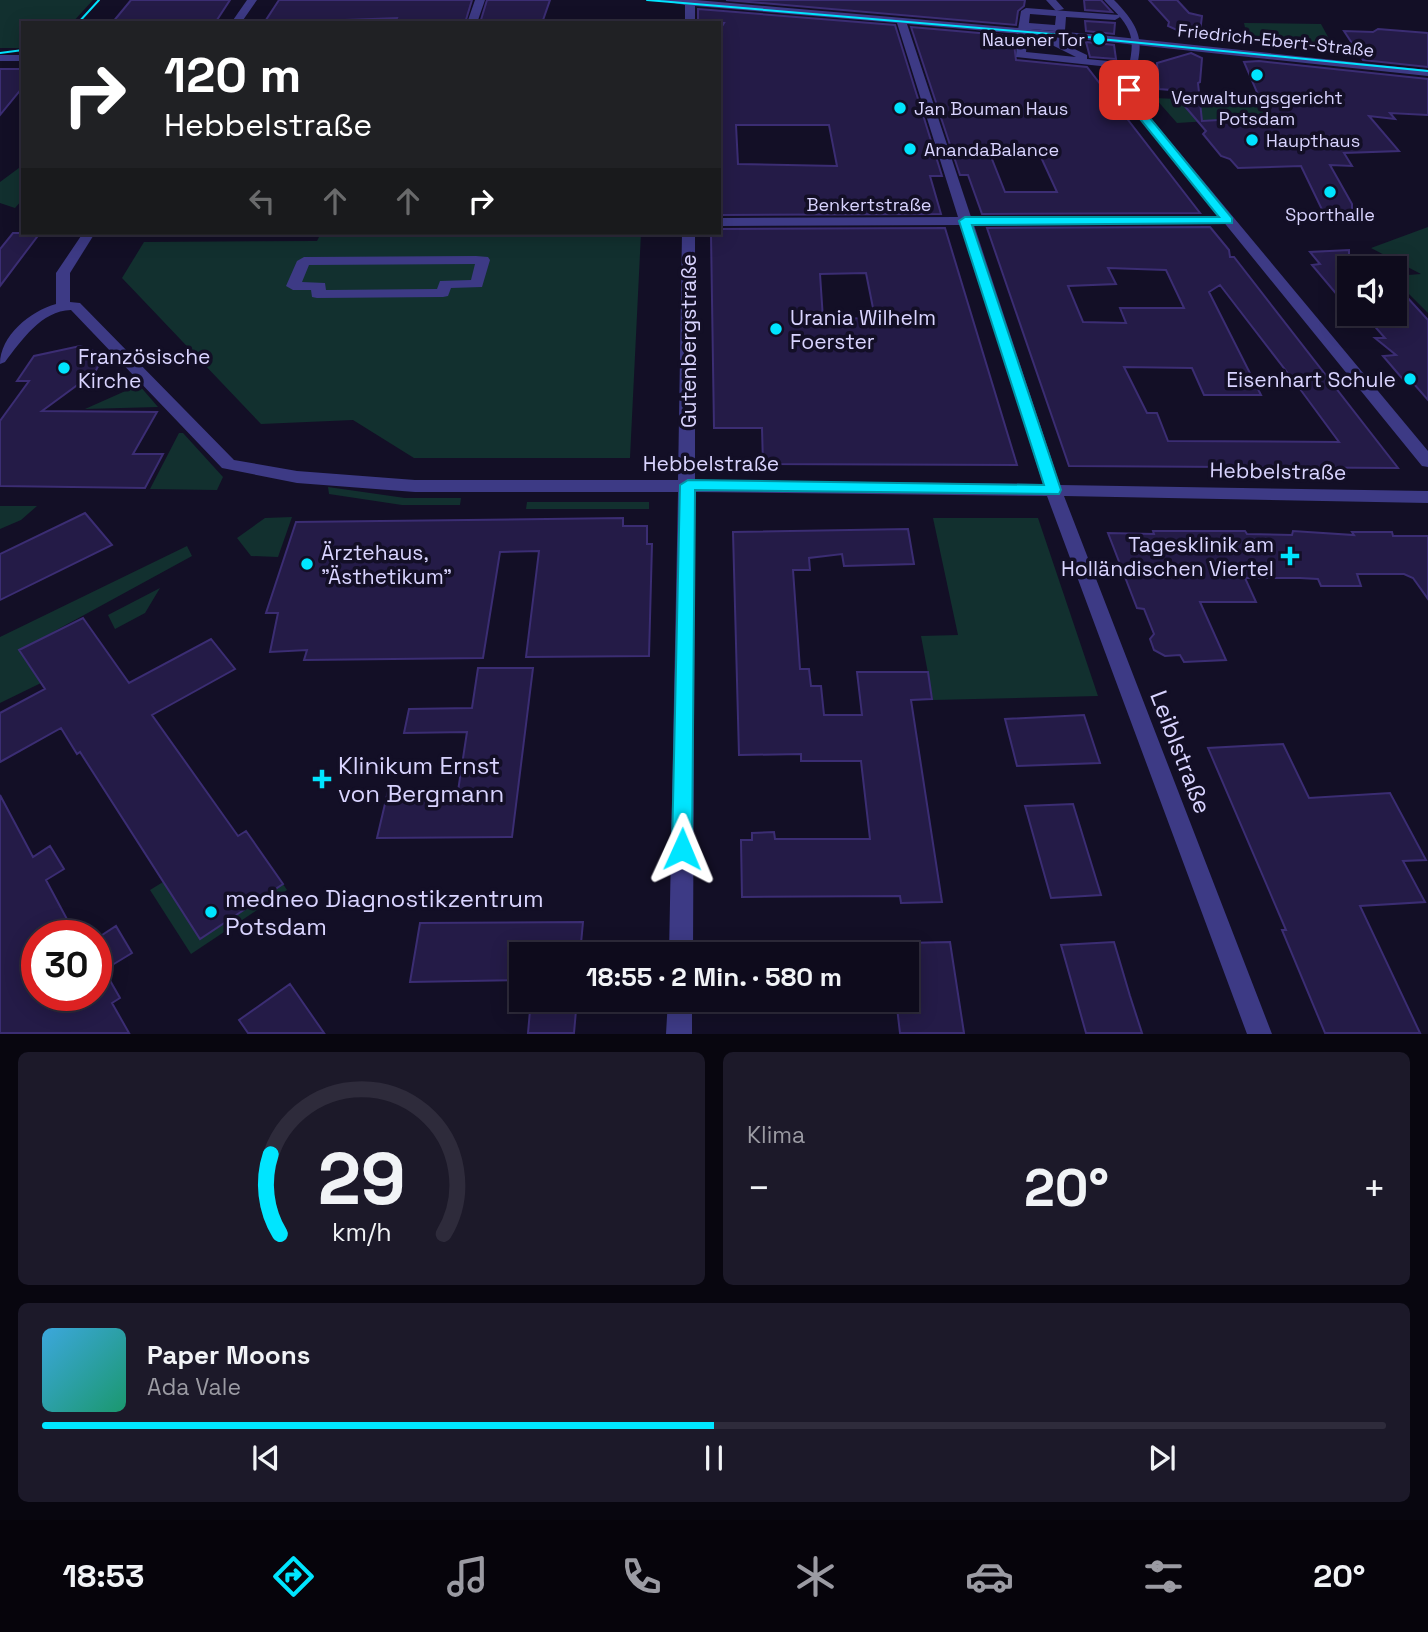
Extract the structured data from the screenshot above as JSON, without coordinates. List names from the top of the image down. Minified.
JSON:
{"streets":{"street":["Friedrich-Ebert-Straße","Benkertstraße","Gutenbergstraße","Hebbelstraße","Leiblstraße"]},"crossings":[["Friedrich-Ebert-Straße","Leiblstraße"],["Benkertstraße","Leiblstraße"],["Gutenbergstraße","Hebbelstraße"],["Hebbelstraße","Leiblstraße"]],"places":{"other":["Nauener Tor","Verwaltungsgericht Potsdam","Jan Bouman Haus","Haupthaus","AnandaBalance","Sporthalle","Urania Wilhelm Foerster","Französische Kirche","Eisenhart Schule","Ärztehaus, \"Ästhetikum\"","medneo Diagnostikzentrum Potsdam"],"health":["Tagesklinik am Holländischen Viertel","Klinikum Ernst von Bergmann"]},"page":{"turn":["120 m","Hebbelstraße"],"limit":"30","trip":"18:55 · 2 Min. · 580 m","tile":"Klima","heat":["−","20°","+"],"song":["Paper Moons","Ada Vale"],"tabs":["18:53","20°"],"gauge":["29","km/h"]}}
